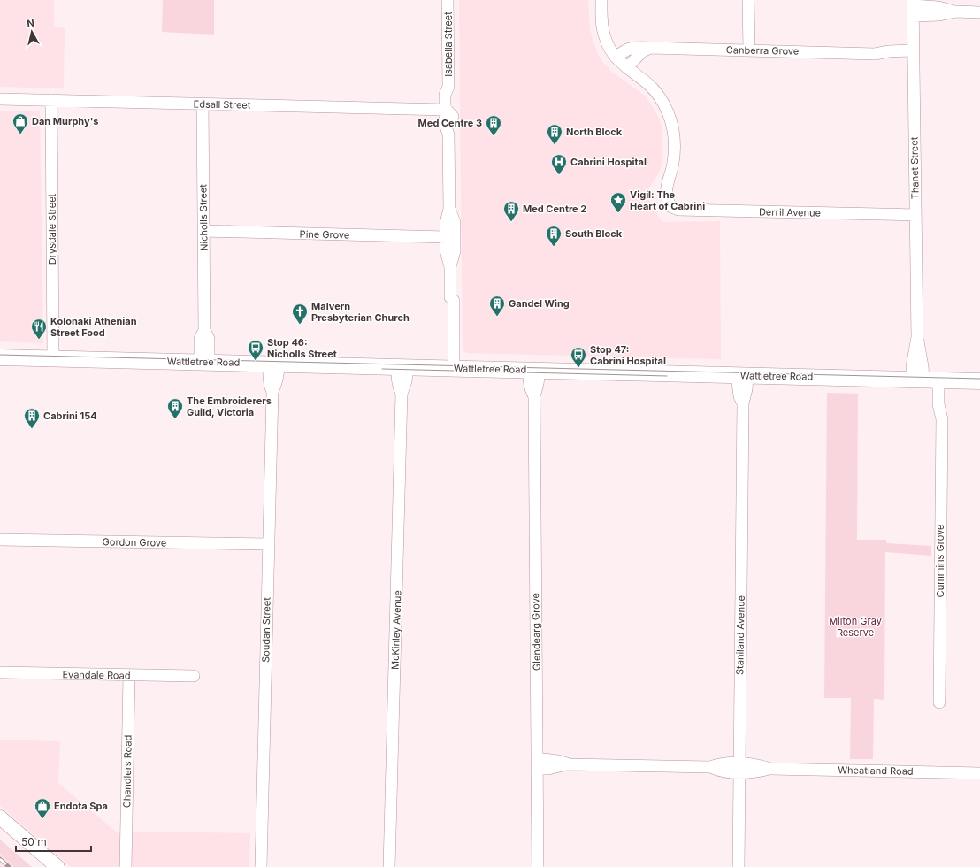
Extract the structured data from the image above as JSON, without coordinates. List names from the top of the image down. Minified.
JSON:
{"streets":{"main road":["Wattletree Road"],"street":["Isabella Street","Canberra Grove","Edsall Street","Thanet Street","Derril Avenue","Nicholls Street","Drysdale Street","Pine Grove","Gordon Grove","Cummins Grove","Soudan Street","McKinley Avenue","Glendearg Grove","Staniland Avenue","Evandale Road","Wheatland Road","Chandlers Road"]},"crossings":[["Isabella Street","Edsall Street"],["Isabella Street","Pine Grove"],["Isabella Street","Wattletree Road"],["Canberra Grove","Thanet Street"],["Edsall Street","Nicholls Street"],["Edsall Street","Drysdale Street"],["Thanet Street","Derril Avenue"],["Thanet Street","Wattletree Road"],["Thanet Street","Cummins Grove"],["Nicholls Street","Pine Grove"],["Nicholls Street","Wattletree Road"],["Drysdale Street","Wattletree Road"],["Wattletree Road","Cummins Grove"],["Wattletree Road","Soudan Street"],["Wattletree Road","McKinley Avenue"],["Wattletree Road","Glendearg Grove"],["Wattletree Road","Staniland Avenue"],["Gordon Grove","Soudan Street"],["Glendearg Grove","Wheatland Road"],["Staniland Avenue","Wheatland Road"],["Evandale Road","Chandlers Road"]],"parks":["Milton Gray Reserve"],"places":{"shop":["Dan Murphy's","Endota Spa"],"building":["Med Centre 3","North Block","Med Centre 2","South Block","Gandel Wing","The Embroiderers Guild, Victoria","Cabrini 154"],"hospital":["Cabrini Hospital"],"place":["Vigil: The Heart of Cabrini"],"church":["Malvern Presbyterian Church"],"restaurant":["Kolonaki Athenian Street Food"],"bus stop":["Stop 46: Nicholls Street","Stop 47: Cabrini Hospital"]},"scale_bar":"50 m","north":"top"}
